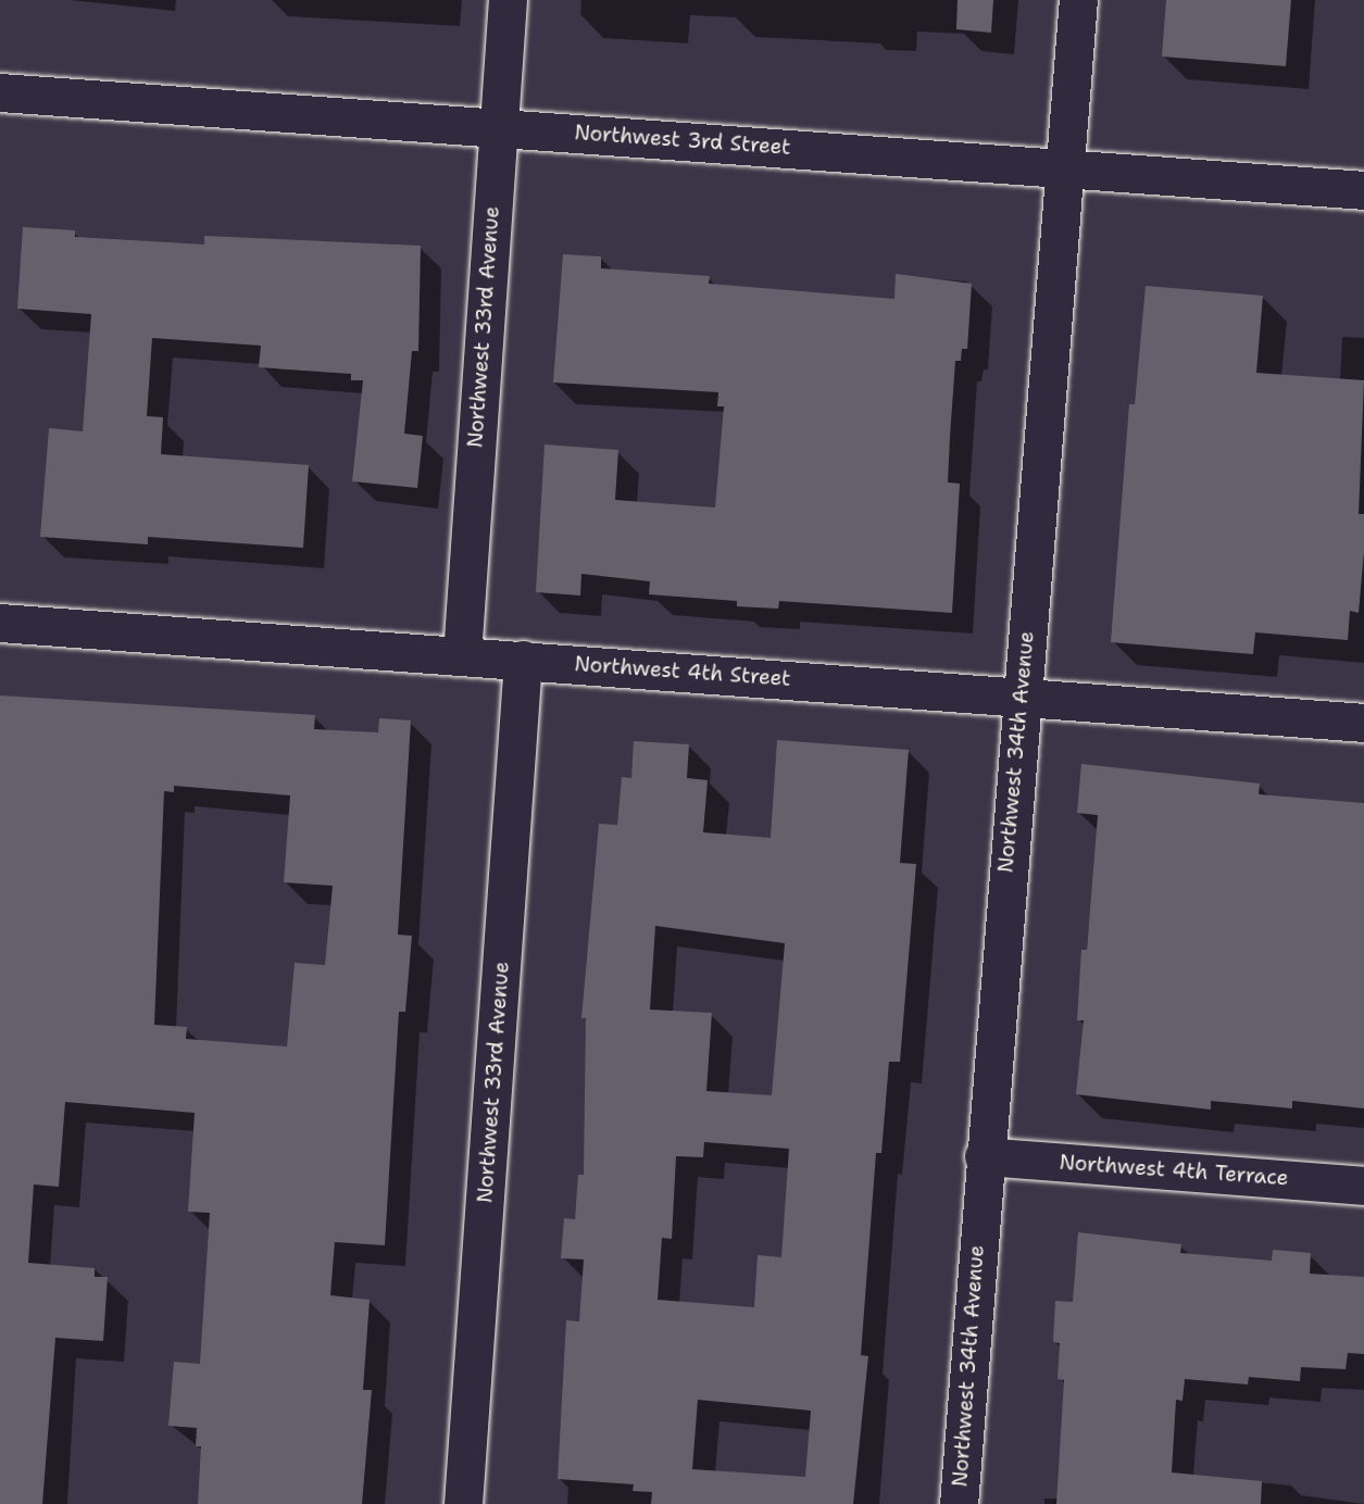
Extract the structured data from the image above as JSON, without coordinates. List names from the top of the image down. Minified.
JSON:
{"streets":{"street":["Northwest 3rd Street","Northwest 33rd Avenue","Northwest 4th Street","Northwest 34th Avenue","Northwest 4th Terrace"]},"crossings":[["Northwest 3rd Street","Northwest 33rd Avenue"],["Northwest 3rd Street","Northwest 34th Avenue"],["Northwest 33rd Avenue","Northwest 4th Street"],["Northwest 4th Street","Northwest 34th Avenue"],["Northwest 34th Avenue","Northwest 4th Terrace"]]}
